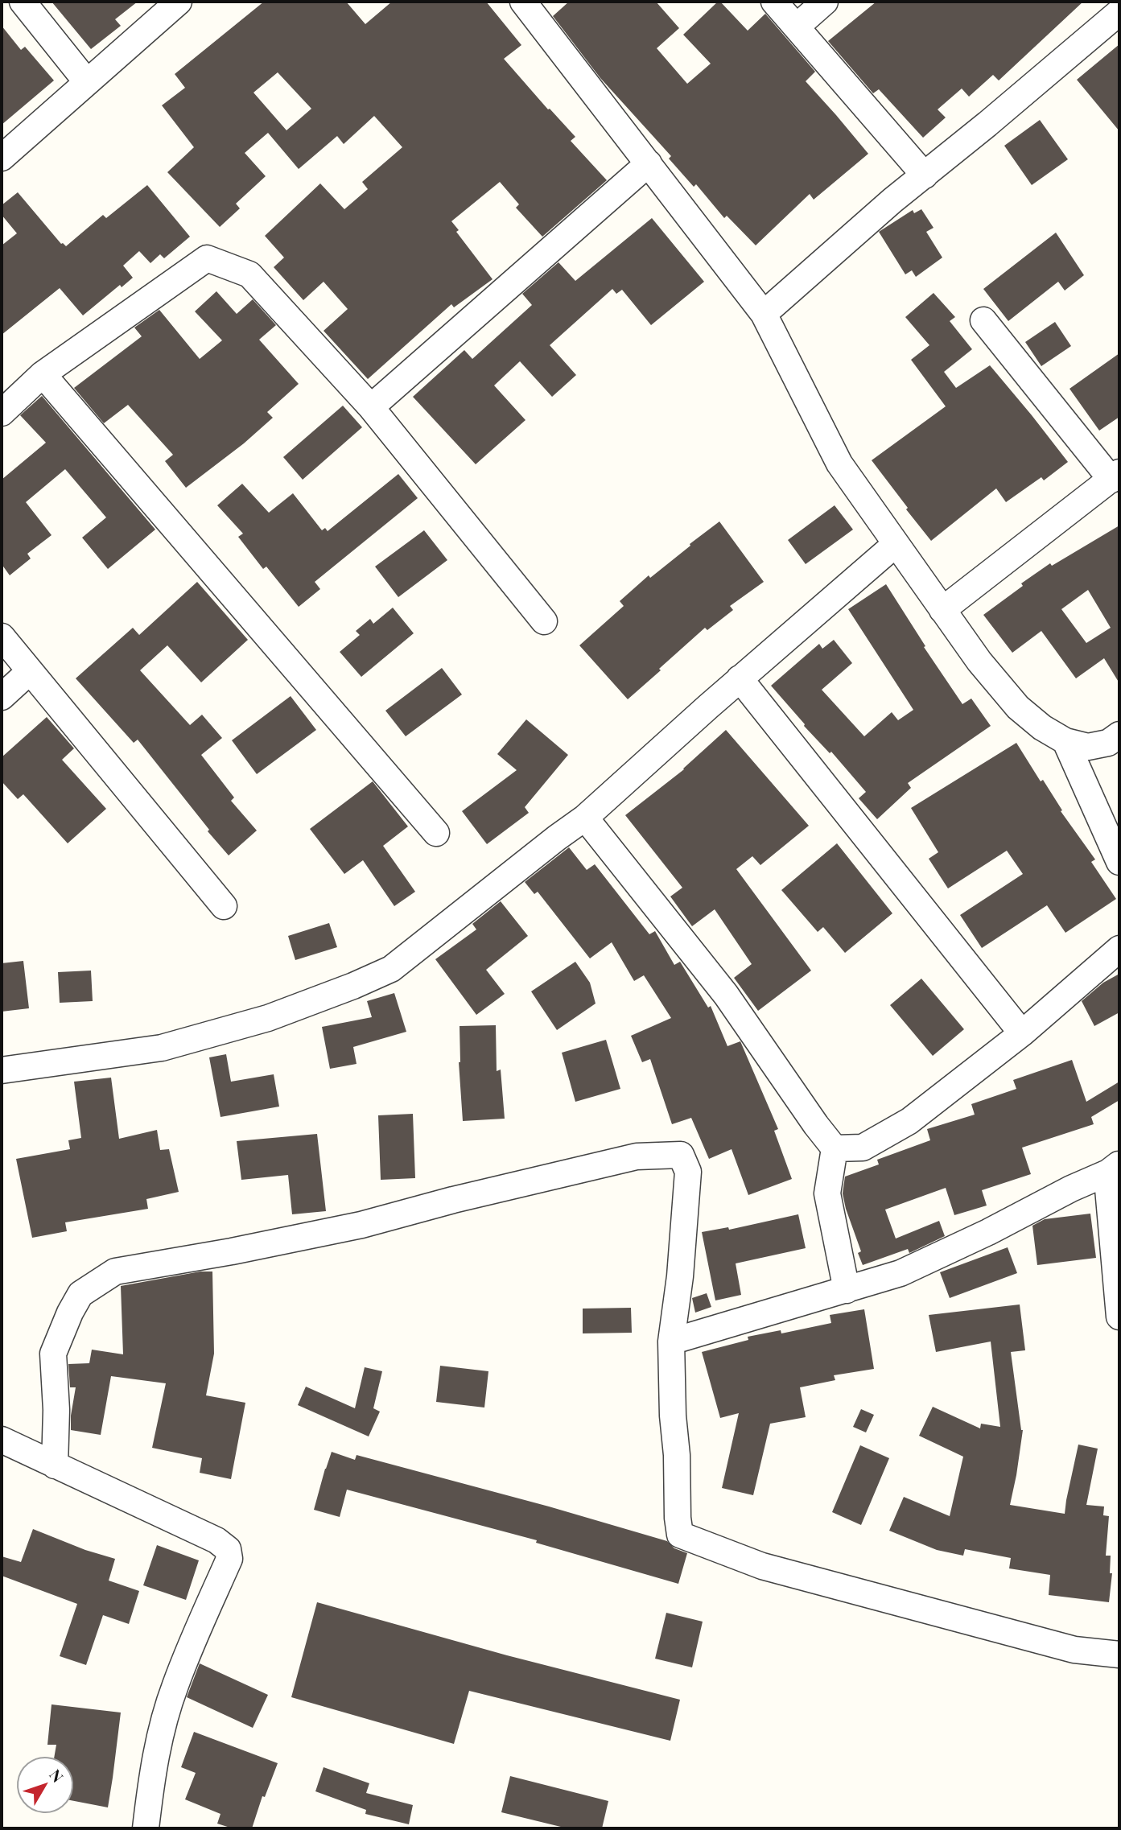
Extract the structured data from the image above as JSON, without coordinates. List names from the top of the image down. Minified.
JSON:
{"north":"top right"}
